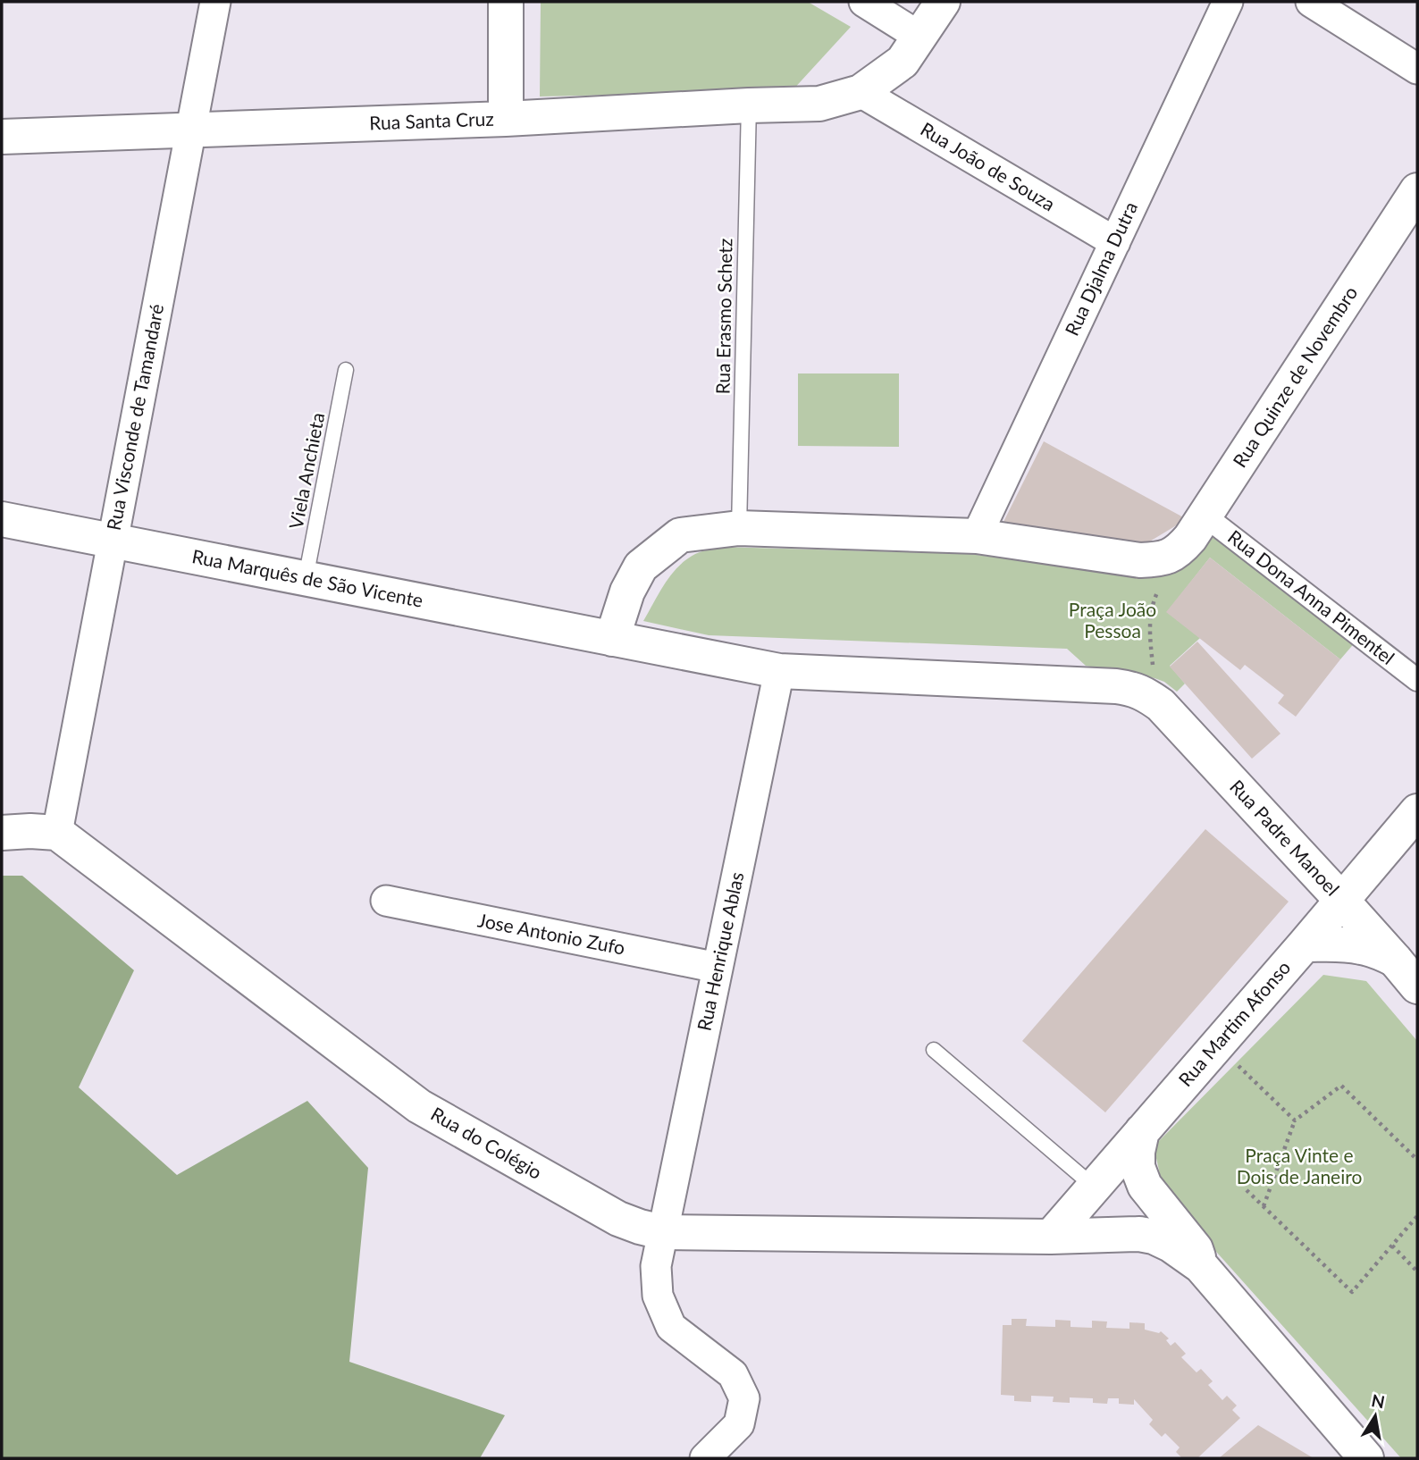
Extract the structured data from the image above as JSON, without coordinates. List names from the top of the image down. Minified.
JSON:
{"streets":{"street":["Rua Santa Cruz","Rua João de Souza","Rua Djalma Dutra","Rua Quinze de Novembro","Rua Visconde de Tamandaré","Rua Marquês de São Vicente","Rua Dona Anna Pimentel","Rua Padre Manoel","Jose Antonio Zufo","Rua Henrique Ablas","Rua Martim Afonso","Rua do Colégio"],"lane":["Rua Erasmo Schetz","Viela Anchieta"]},"crossings":[["Rua Santa Cruz","Rua João de Souza"],["Rua Santa Cruz","Rua Erasmo Schetz"],["Rua Santa Cruz","Rua Visconde de Tamandaré"],["Rua João de Souza","Rua Djalma Dutra"],["Rua Quinze de Novembro","Rua Dona Anna Pimentel"],["Rua Visconde de Tamandaré","Rua Marquês de São Vicente"],["Rua Visconde de Tamandaré","Rua do Colégio"],["Viela Anchieta","Rua Marquês de São Vicente"],["Rua Padre Manoel","Rua Martim Afonso"],["Jose Antonio Zufo","Rua Henrique Ablas"],["Rua Henrique Ablas","Rua do Colégio"],["Rua Martim Afonso","Rua do Colégio"]],"parks":["Praça João Pessoa","Praça Vinte e Dois de Janeiro"],"north":"top"}
